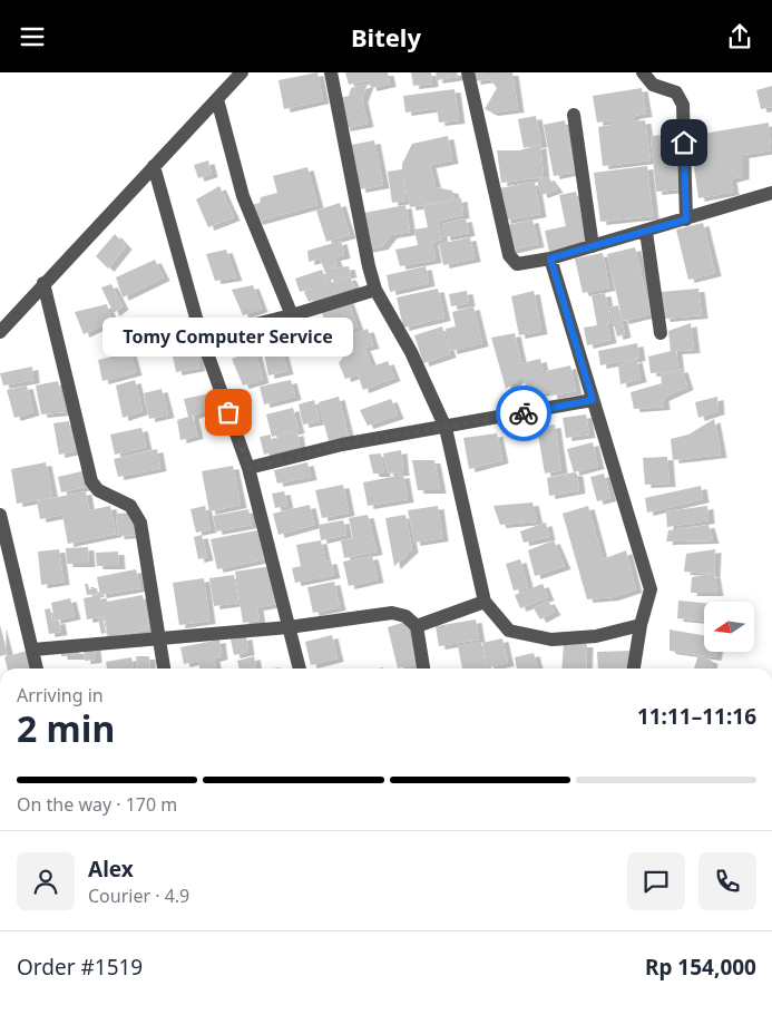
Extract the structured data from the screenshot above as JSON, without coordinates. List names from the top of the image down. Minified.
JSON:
{"places":["Tomy Computer Service"],"north":"left","page":{"header":"Bitely","bubble":"Tomy Computer Service","heading":["2 min","Arriving in","11:11–11:16"],"panel":["Alex","Courier · 4.9","Order #1519","Rp 154,000"],"bar":"On the way · 170 m"}}
